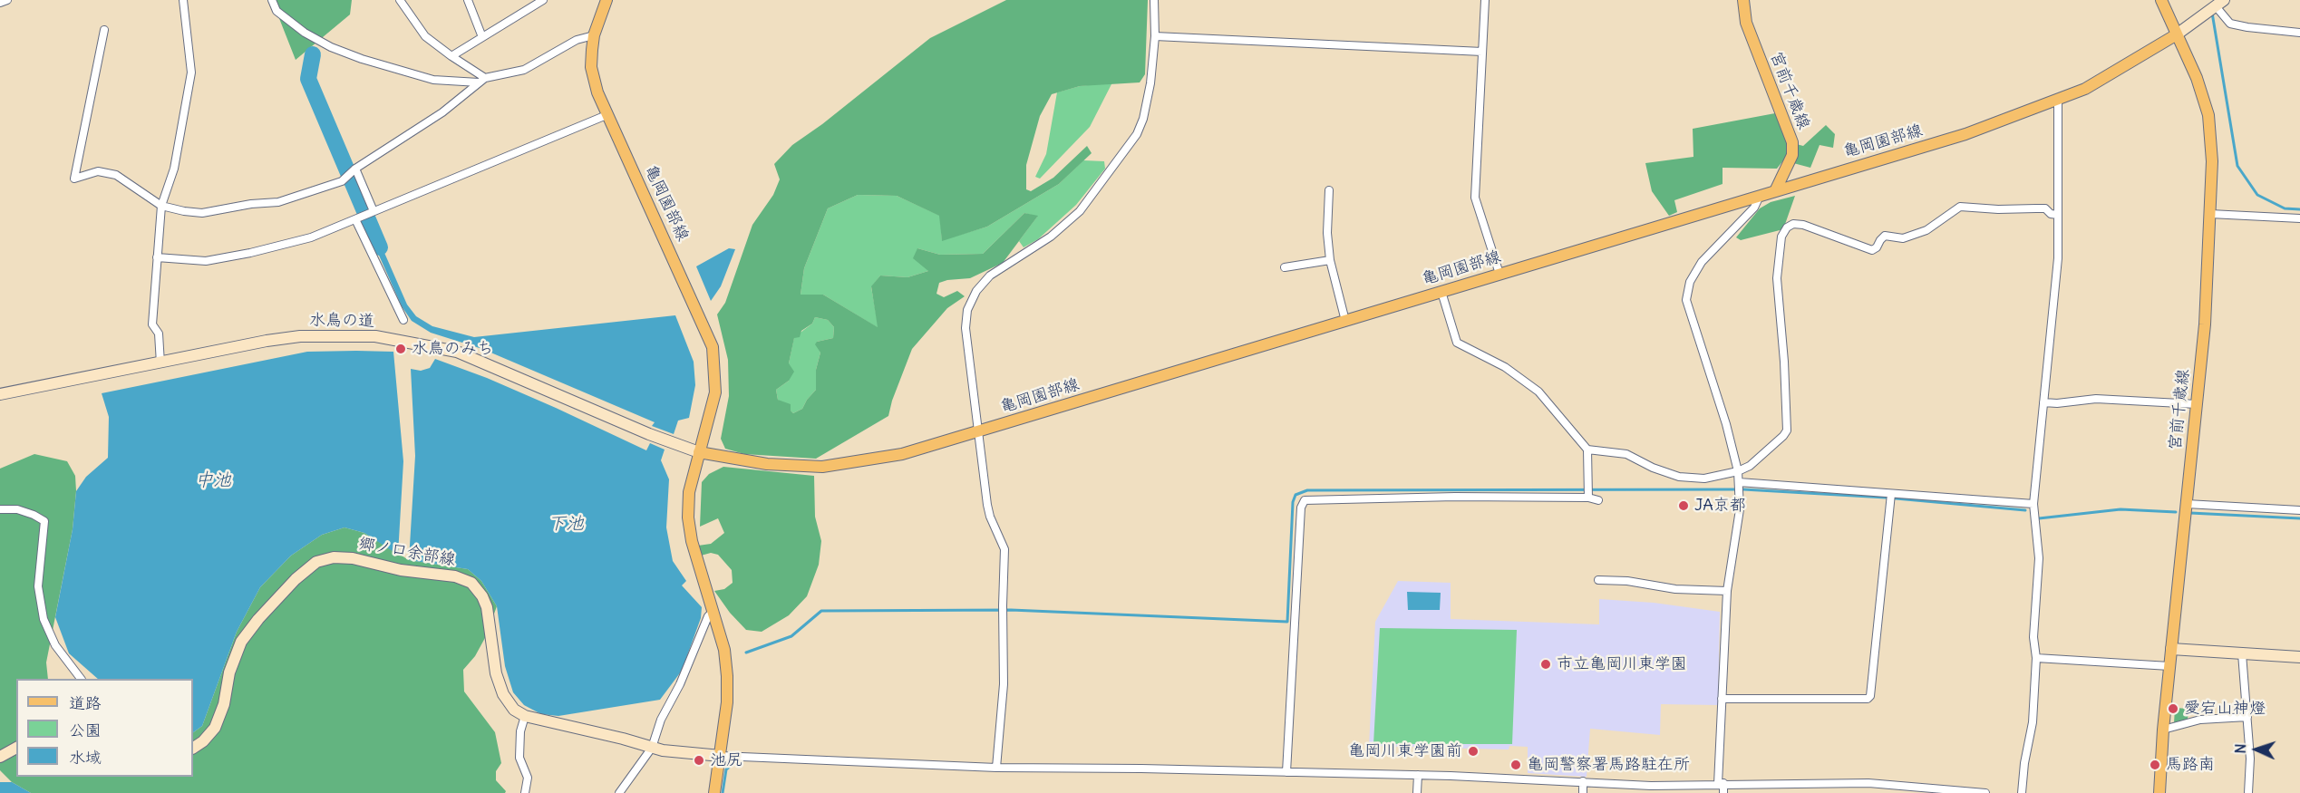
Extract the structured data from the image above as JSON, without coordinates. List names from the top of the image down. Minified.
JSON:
{"streets":{"main road":["宮前千歳線","亀岡園部線"],"street":["水鳥の道","郷ノ口余部線"]},"crossings":[["宮前千歳線","亀岡園部線"],["亀岡園部線","水鳥の道"]],"water":["中池","下池"],"places":["水鳥のみち","JA京都","市立亀岡川東学園","愛宕山神燈","亀岡川東学園前","池尻","亀岡警察署馬路駐在所","馬路南"],"legend":["道路","公園","水域"],"north":"left"}
